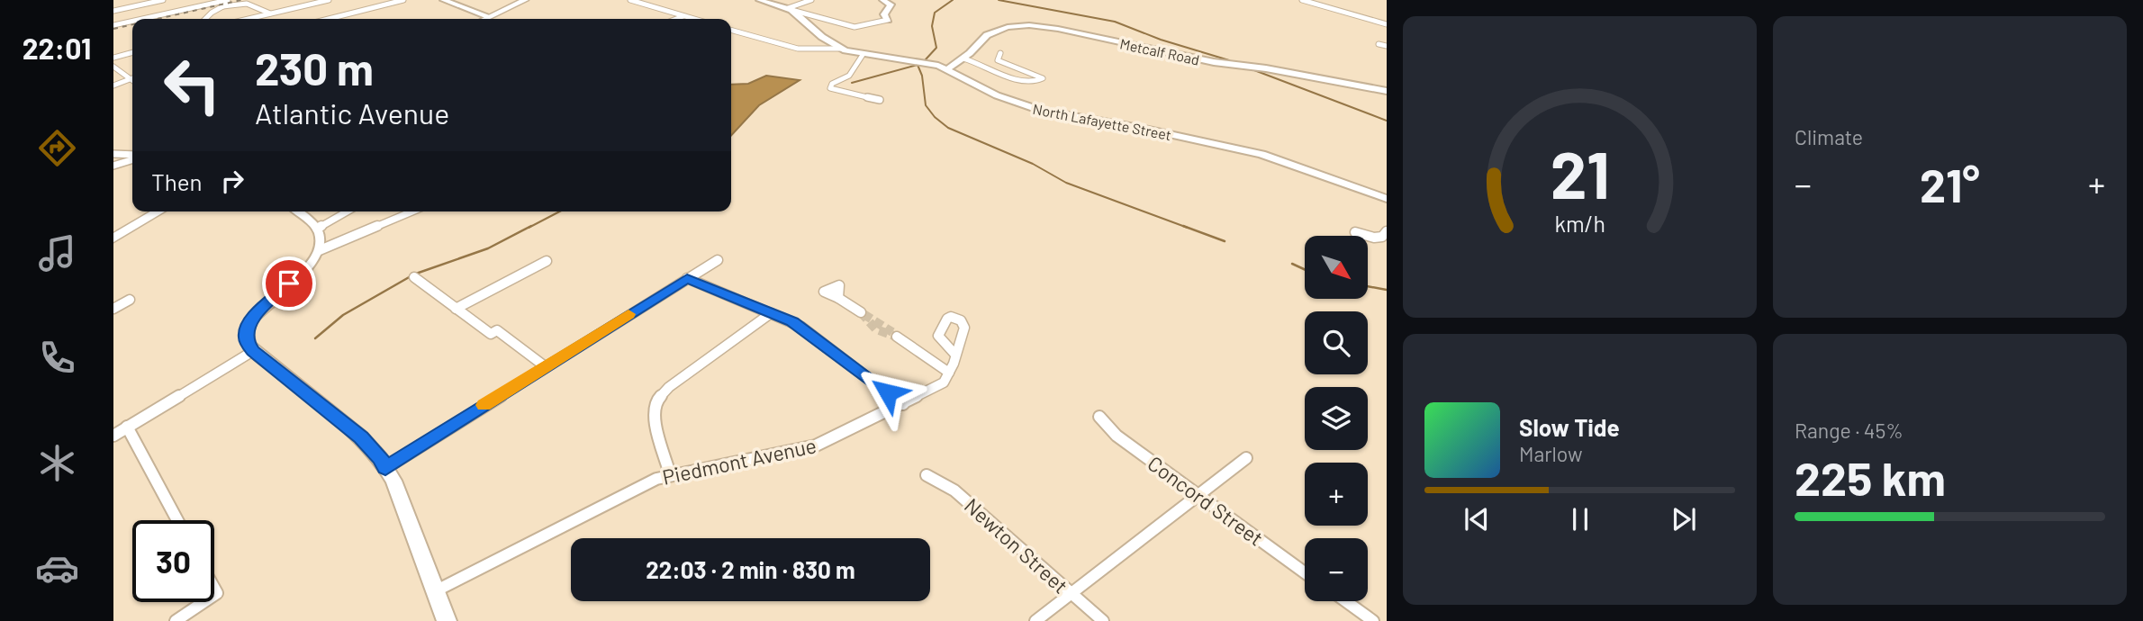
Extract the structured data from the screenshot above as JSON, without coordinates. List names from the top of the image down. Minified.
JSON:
{"streets":{"street":["Metcalf Road","North Lafayette Street","Piedmont Avenue","Concord Street","Newton Street"]},"crossings":[["Metcalf Road","North Lafayette Street"]],"north":"bottom right","page":{"tabs":"22:01","tile":["Climate",["Range · 45%","225 km"]],"turn":["230 m","Atlantic Avenue"],"then":"Then","heat":["−","21°","+"],"map_buttons":["+","−"],"song":["Slow Tide","Marlow"],"limit":"30","trip":"22:03 · 2 min · 830 m","gauge":["21","km/h"]}}
